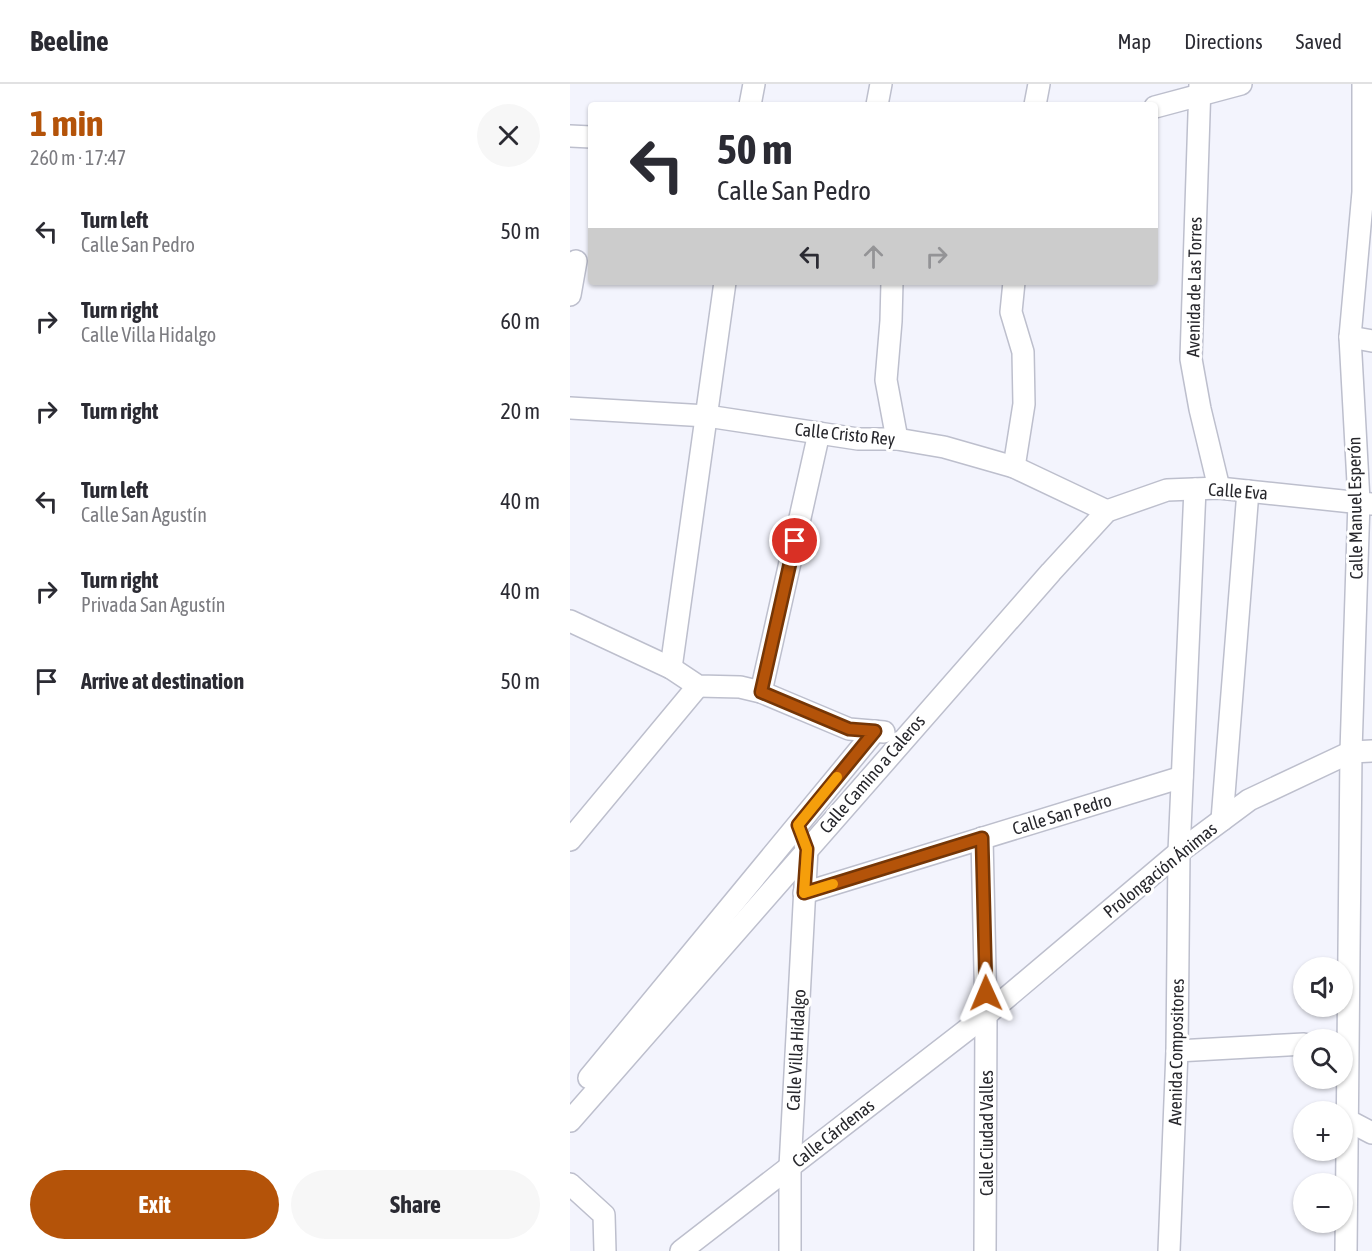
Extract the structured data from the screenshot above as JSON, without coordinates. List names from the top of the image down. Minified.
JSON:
{"streets":{"street":["Avenida de Las Torres","Calle Cristo Rey","Calle Eva","Calle Manuel Esperón","Calle Camino a Caleros","Calle San Pedro","Prolongación Ánimas","Calle Villa Hidalgo","Avenida Compositores","Calle Cárdenas","Calle Ciudad Valles"]},"crossings":[["Avenida de Las Torres","Calle Eva"],["Calle Cristo Rey","Calle Eva"],["Calle Cristo Rey","Calle Camino a Caleros"],["Calle Eva","Calle Manuel Esperón"],["Calle Eva","Calle Camino a Caleros"],["Calle Eva","Avenida Compositores"],["Calle Manuel Esperón","Prolongación Ánimas"],["Calle Camino a Caleros","Calle Villa Hidalgo"],["Calle San Pedro","Calle Villa Hidalgo"],["Calle San Pedro","Avenida Compositores"],["Calle San Pedro","Calle Ciudad Valles"],["Prolongación Ánimas","Avenida Compositores"],["Prolongación Ánimas","Calle Cárdenas"],["Prolongación Ánimas","Calle Ciudad Valles"],["Calle Villa Hidalgo","Calle Cárdenas"],["Calle Cárdenas","Calle Ciudad Valles"]],"page":{"header":"Beeline","nav":["Map","Directions","Saved"],"heading":["1 min","260 m · 17:47"],"turn":["50 m","Calle San Pedro"],"list":[{"name":"Turn left","note":"Calle San Pedro","value":"50 m"},{"name":"Turn right","note":"Calle Villa Hidalgo","value":"60 m"},{"name":"Turn right","value":"20 m"},{"name":"Turn left","note":"Calle San Agustín","value":"40 m"},{"name":"Turn right","note":"Privada San Agustín","value":"40 m"},{"name":"Arrive at destination","value":"50 m"}],"map_buttons":["+","−"],"buttons":["Exit","Share"]}}
